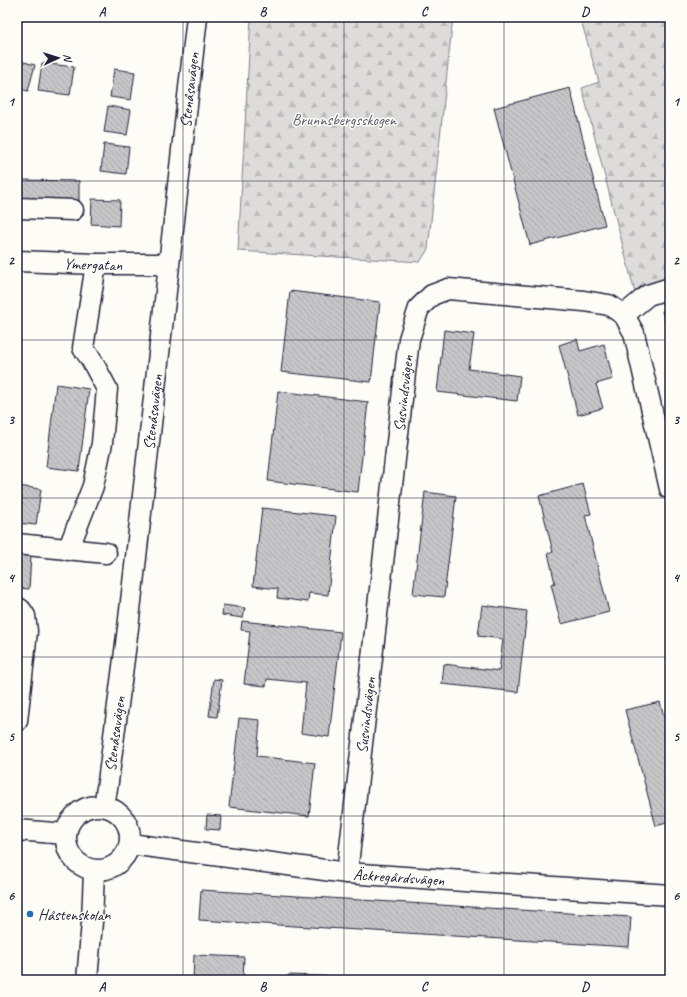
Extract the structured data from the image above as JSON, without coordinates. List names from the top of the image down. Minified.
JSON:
{"streets":{"street":["Stenåsavägen","Ymergatan","Susvindsvägen","Äckregårdsvägen"]},"crossings":[["Stenåsavägen","Ymergatan"],["Stenåsavägen","Äckregårdsvägen"],["Susvindsvägen","Äckregårdsvägen"]],"parks":["Brunnsbergsskogen"],"places":["Håstenskolan"],"north":"right","grid":{"columns":["A","B","C","D"],"rows":["1","2","3","4","5","6"]}}
